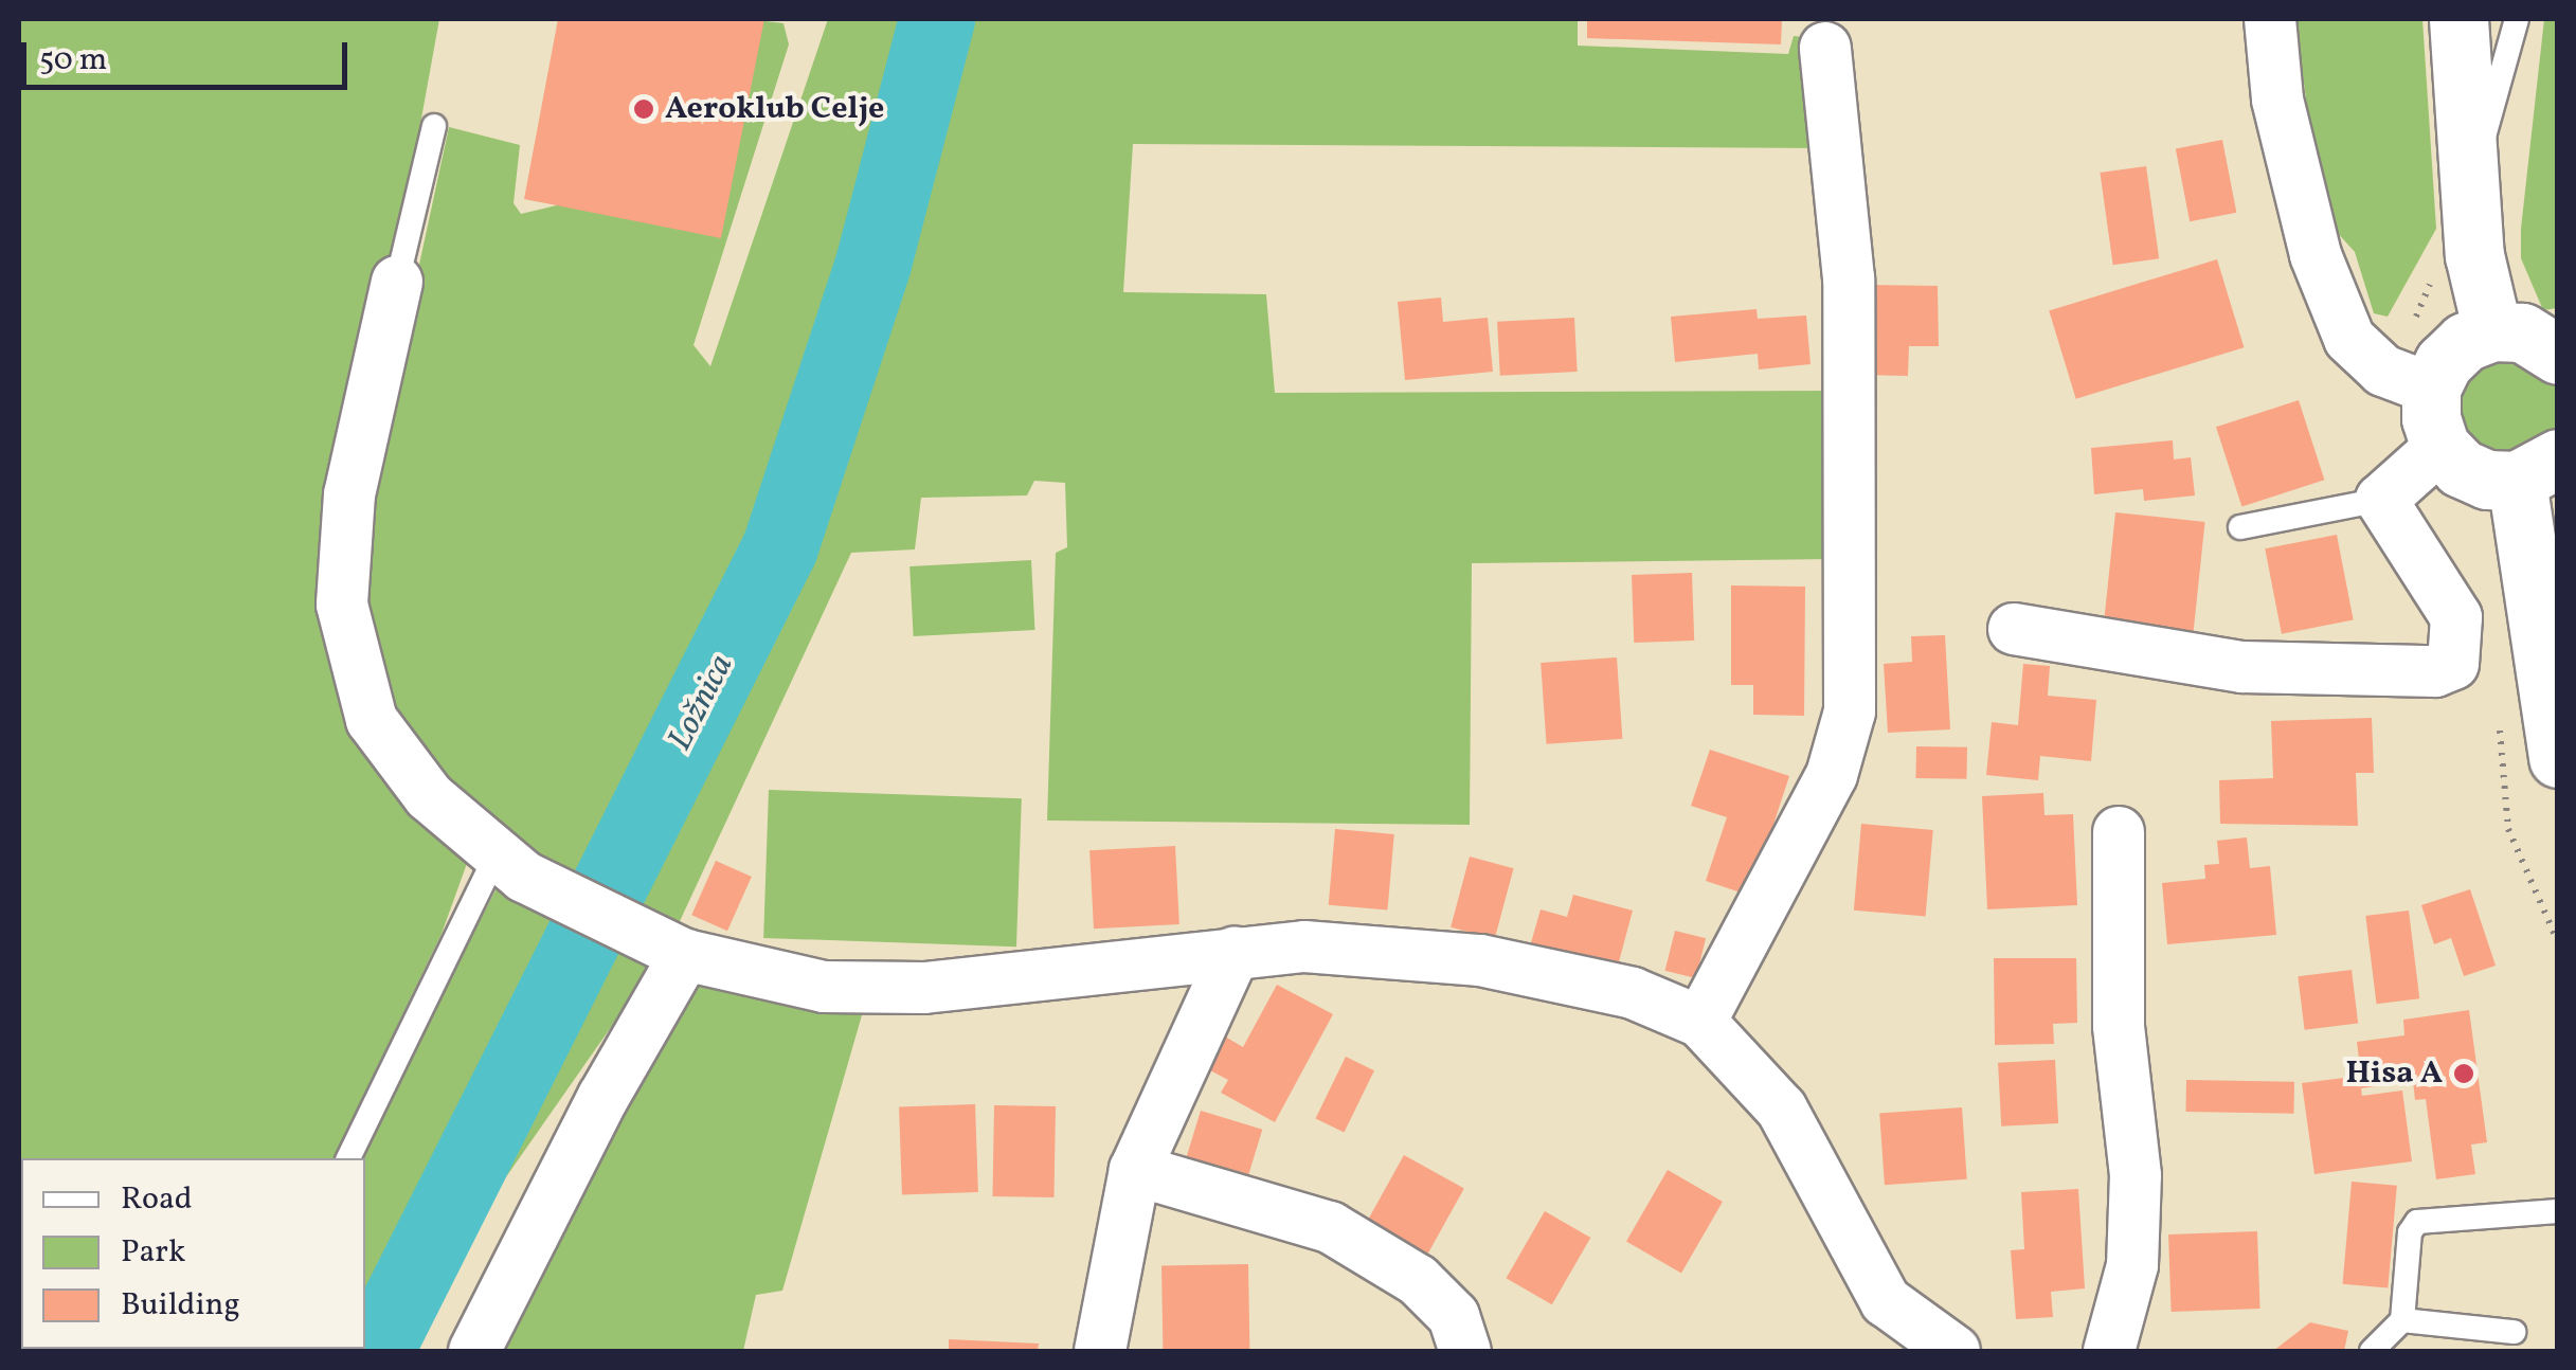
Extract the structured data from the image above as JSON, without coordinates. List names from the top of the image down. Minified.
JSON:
{"water":["Ložnica"],"places":["Aeroklub Celje","Hisa A"],"legend":["Road","Park","Building"],"scale_bar":"50 m"}
